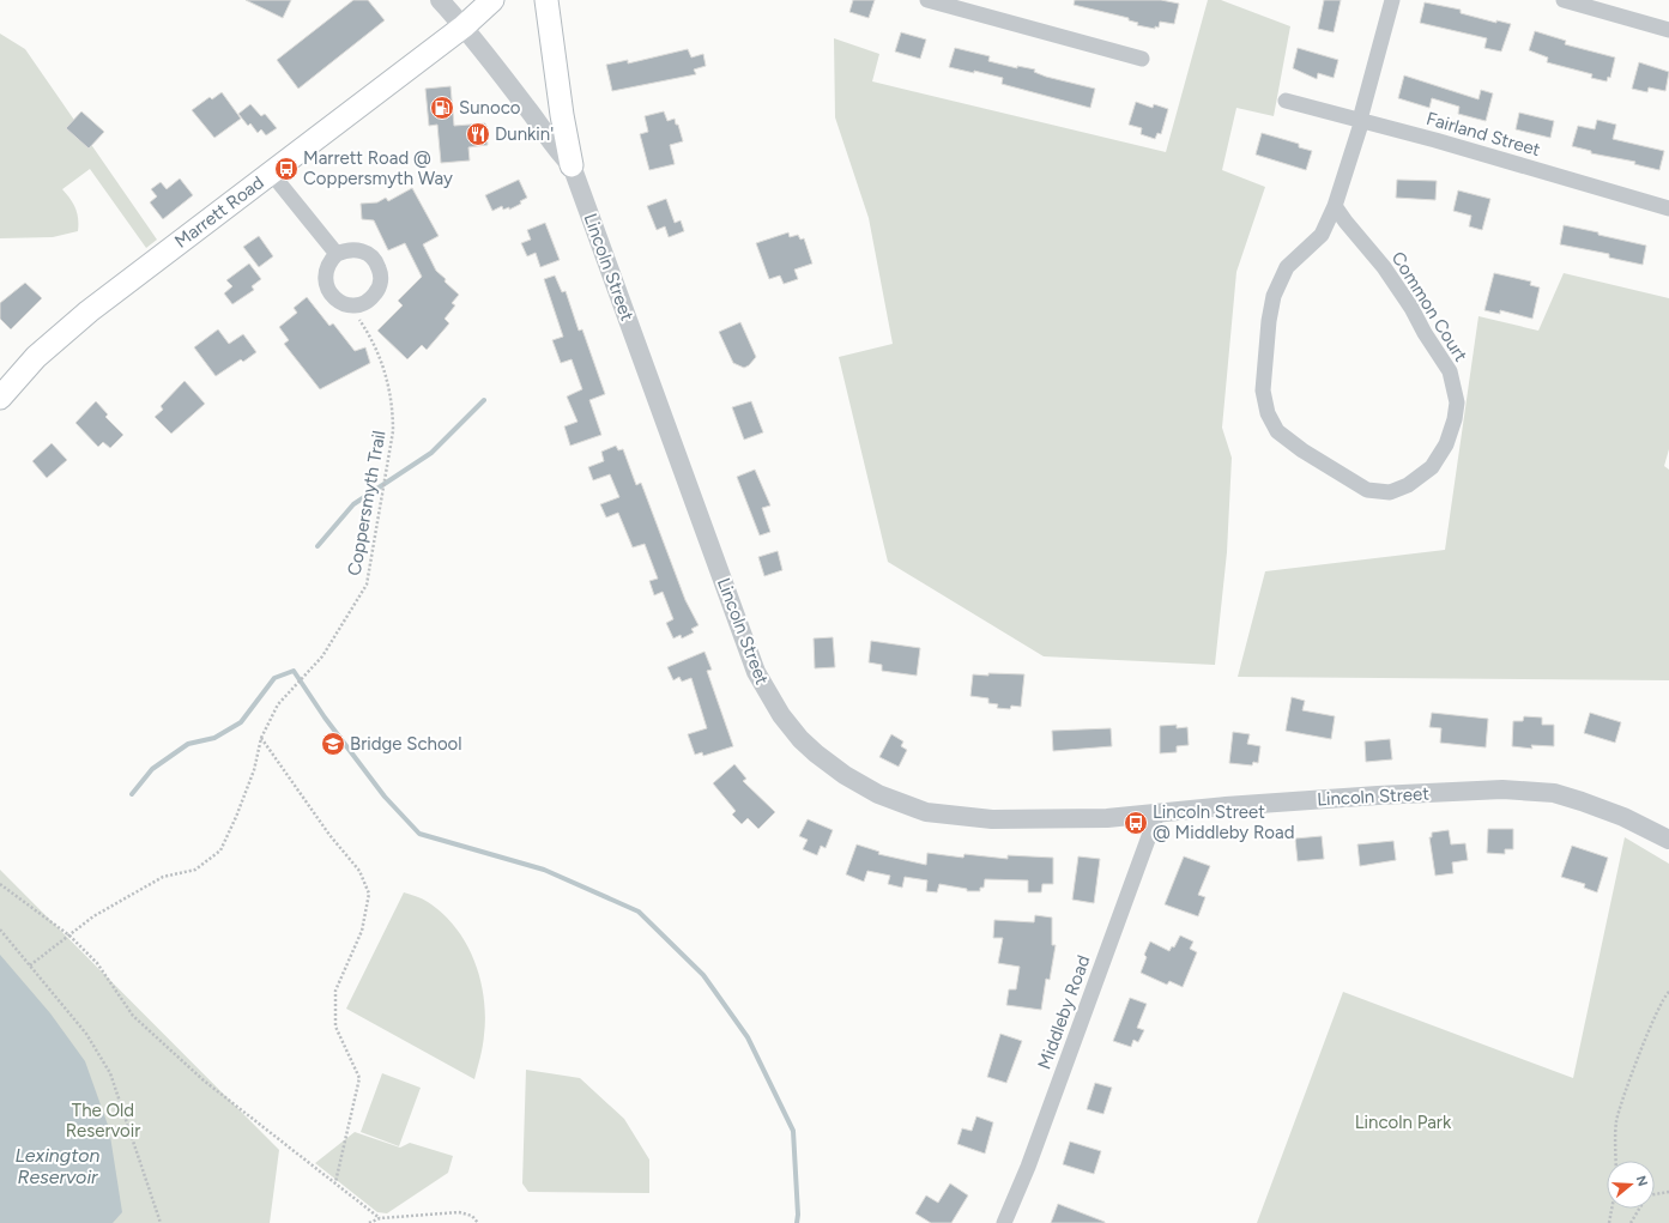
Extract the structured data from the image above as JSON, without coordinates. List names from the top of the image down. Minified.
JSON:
{"streets":{"main road":["Marrett Road"],"street":["Fairland Street","Lincoln Street","Common Court","Middleby Road"],"path":["Coppersmyth Trail"]},"crossings":[["Fairland Street","Common Court"],["Marrett Road","Lincoln Street"],["Lincoln Street","Middleby Road"]],"water":["Lexington Reservoir"],"parks":["The Old Reservoir","Lincoln Park"],"places":{"fuel station":["Sunoco"],"restaurant":["Dunkin'"],"bus stop":["Marrett Road @ Coppersmyth Way","Lincoln Street @ Middleby Road"],"school or university":["Bridge School"]},"north":"right"}
